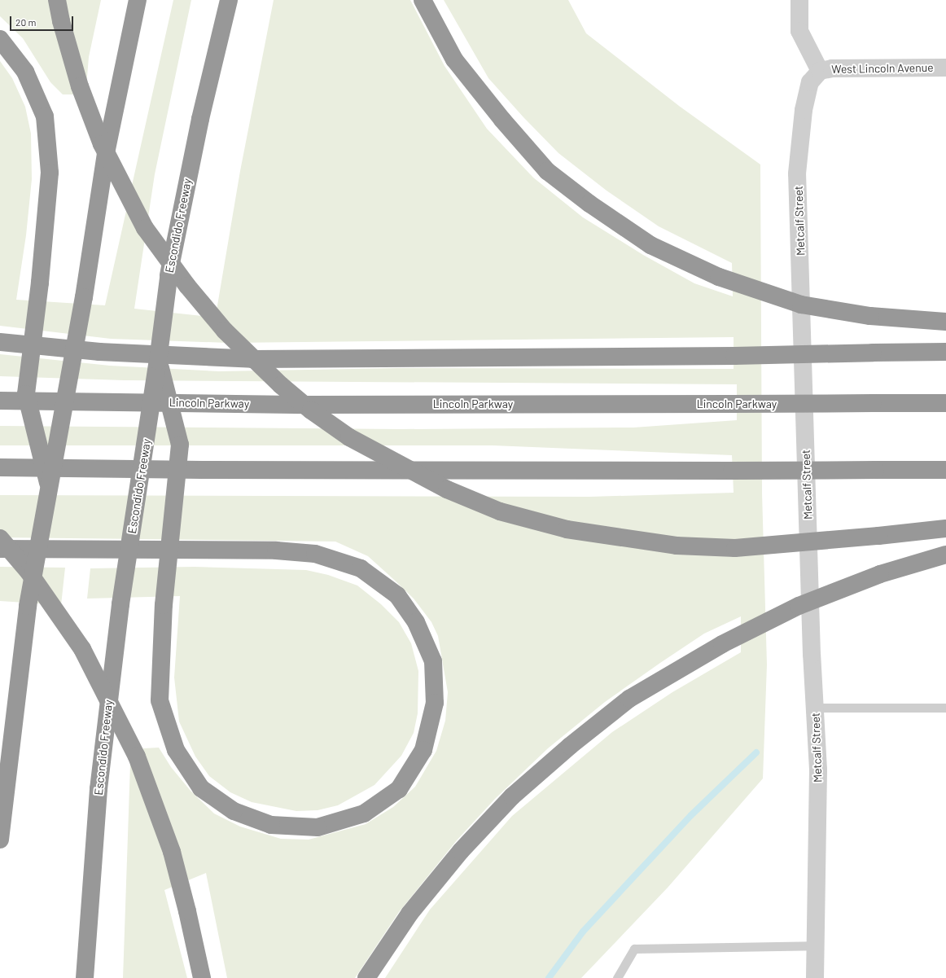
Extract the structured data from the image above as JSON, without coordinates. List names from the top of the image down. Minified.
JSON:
{"streets":{"highway":["Escondido Freeway","Lincoln Parkway"],"street":["West Lincoln Avenue","Metcalf Street"]},"crossings":[["West Lincoln Avenue","Metcalf Street"]],"scale_bar":"20 m"}
